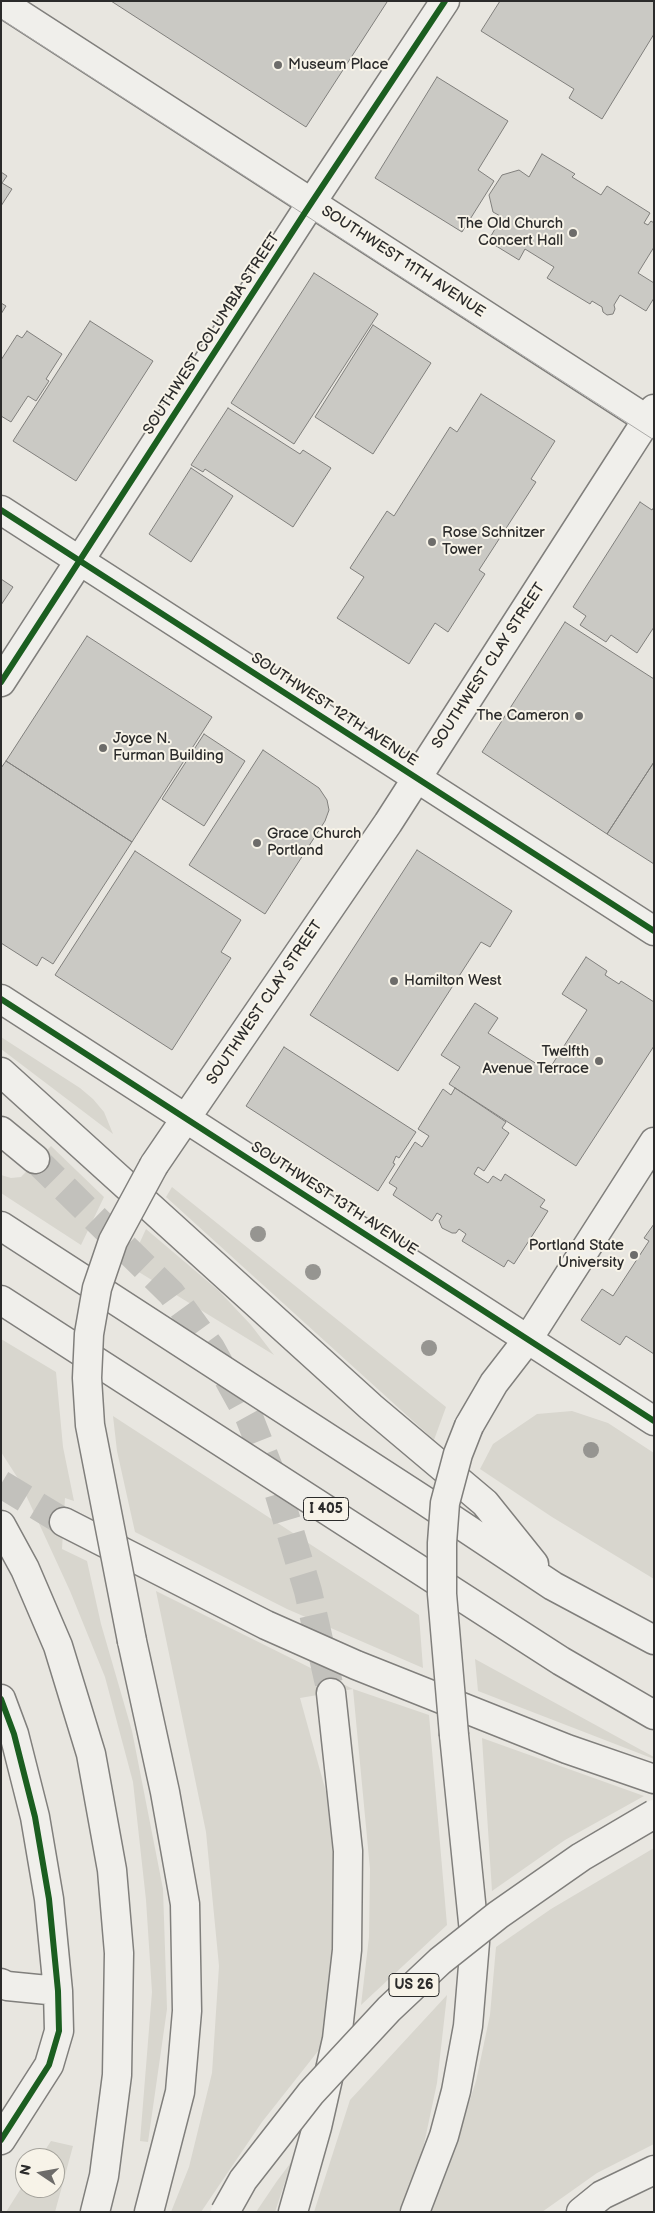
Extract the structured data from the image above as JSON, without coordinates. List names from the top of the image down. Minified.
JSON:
{"streets":{"main road":["SOUTHWEST 11TH AVENUE","SOUTHWEST COLUMBIA STREET","SOUTHWEST CLAY STREET","SOUTHWEST 12TH AVENUE","SOUTHWEST 13TH AVENUE","I 405","US 26"]},"crossings":[["SOUTHWEST 11TH AVENUE","SOUTHWEST COLUMBIA STREET"],["SOUTHWEST 11TH AVENUE","SOUTHWEST CLAY STREET"],["SOUTHWEST COLUMBIA STREET","SOUTHWEST 12TH AVENUE"],["SOUTHWEST CLAY STREET","SOUTHWEST 12TH AVENUE"],["SOUTHWEST CLAY STREET","SOUTHWEST 13TH AVENUE"]],"places":["Museum Place","The Old Church Concert Hall","Rose Schnitzer Tower","The Cameron","Joyce N. Furman Building","Grace Church Portland","Hamilton West","Twelfth Avenue Terrace","Portland State University"],"north":"left"}
